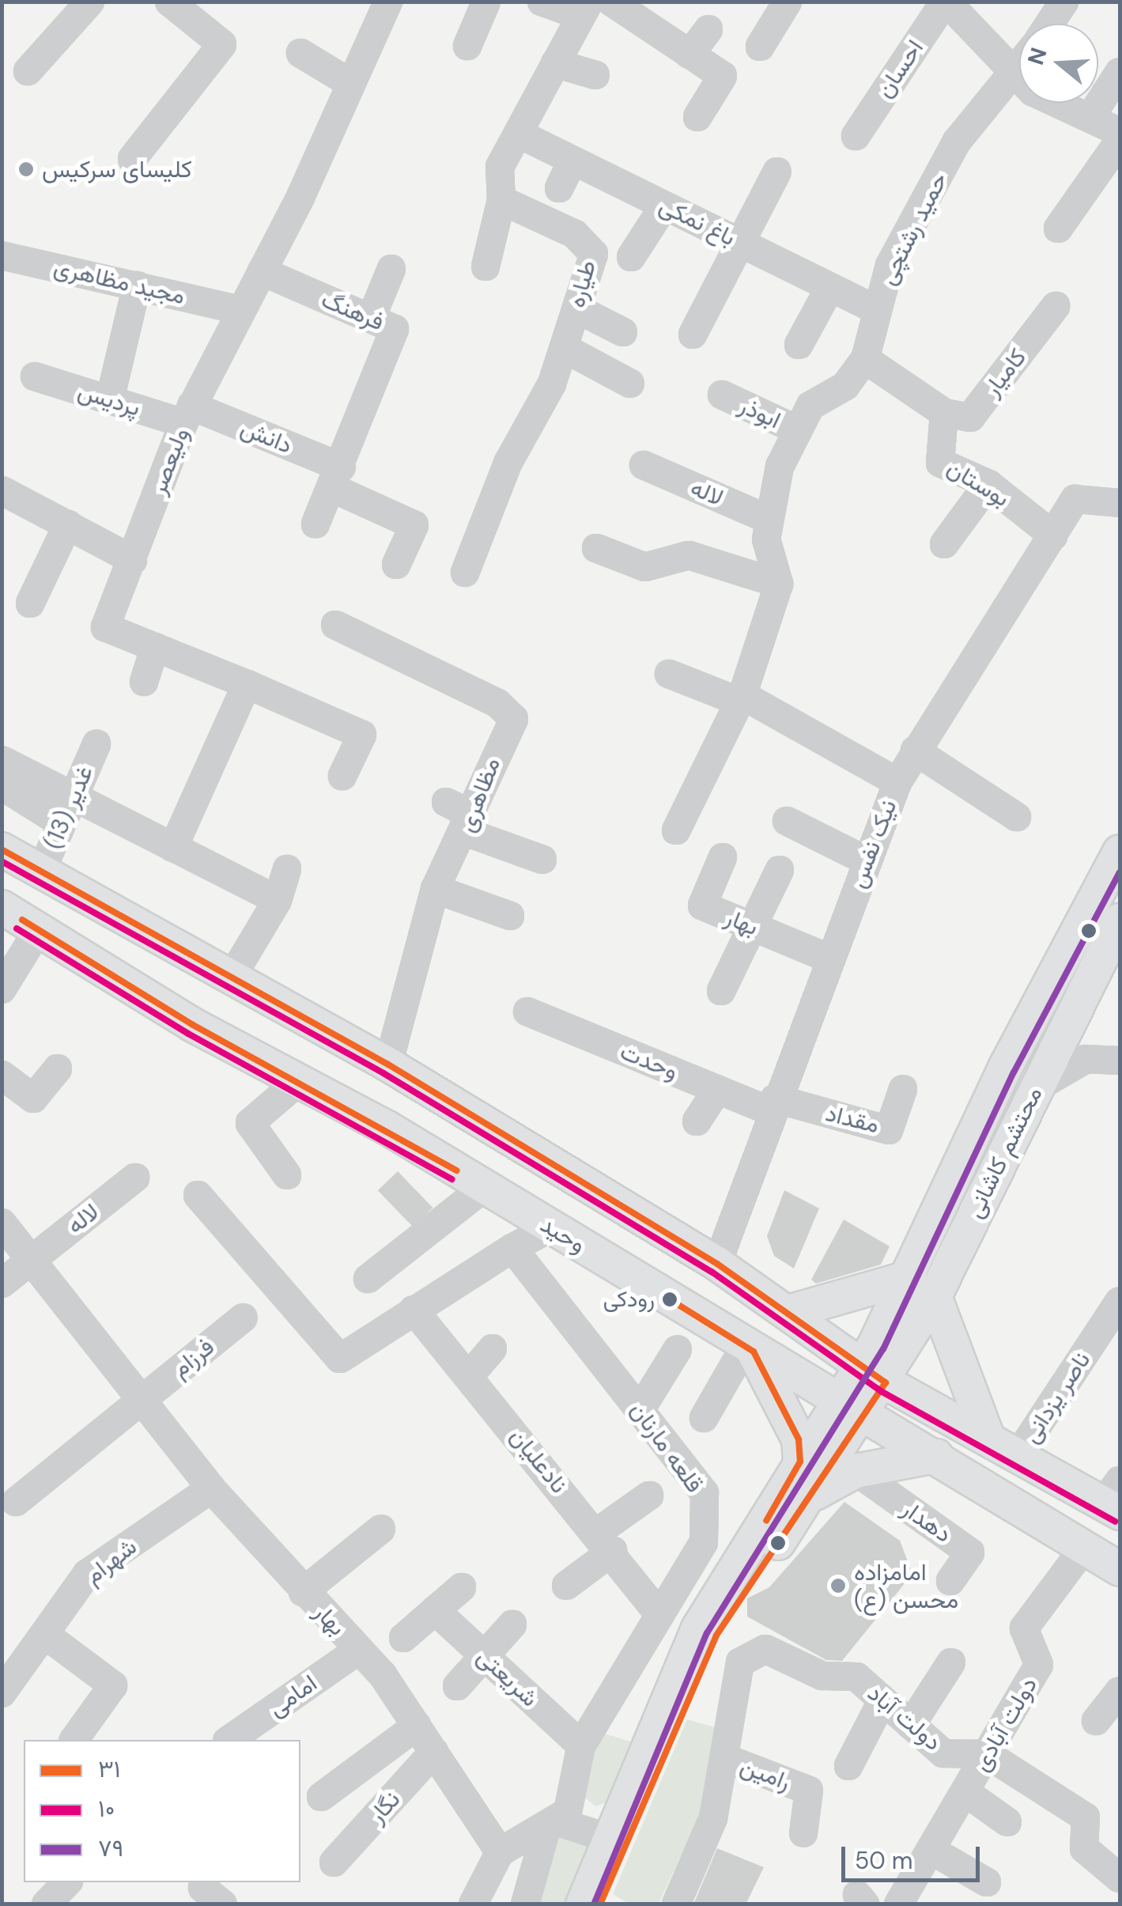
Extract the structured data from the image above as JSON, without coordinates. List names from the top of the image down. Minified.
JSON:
{"streets":{"main road":["محتشم کاشانی","وحید"],"street":["احسان","باغ نمکی","حمید رشتچی","مجید مظاهری","طیاره","فرهنگ","کامیار","پردیس","ابوذر","دانش","ولیعصر","بوستان","لاله","مظاهری","غدیر (13)","نیک نفس","بهار","وحدت","مقداد","فرزام","ناصر یزدانی","قلعه مارنان","نادعلیان","دهدار","شهرام","شریعتی","امامی","دولت آباد","دولت آبادی","رامین","نگار"]},"crossings":[["باغ نمکی","حمید رشتچی"],["حمید رشتچی","ابوذر"],["حمید رشتچی","لاله"],["مجید مظاهری","ولیعصر"],["فرهنگ","دانش"],["فرهنگ","ولیعصر"],["کامیار","بوستان"],["پردیس","دانش"],["پردیس","ولیعصر"],["دانش","ولیعصر"],["بوستان","نیک نفس"],["لاله","بهار"],["نیک نفس","بهار"],["نیک نفس","وحدت"],["نیک نفس","مقداد"],["بهار","فرزام"],["بهار","شهرام"],["بهار","امامی"],["بهار","نگار"],["وحدت","مقداد"],["محتشم کاشانی","وحید"],["وحید","دولت آبادی"],["دولت آباد","دولت آبادی"],["دولت آباد","رامین"]],"places":["کلیسای سرکیس","رودکی","امامزاده محسن (ع)"],"lines":["transit line ۳۱","transit line ۱۰","transit line ۷۹"],"legend":["۳۱","۱۰","۷۹"],"scale_bar":"50 m","north":"left"}
